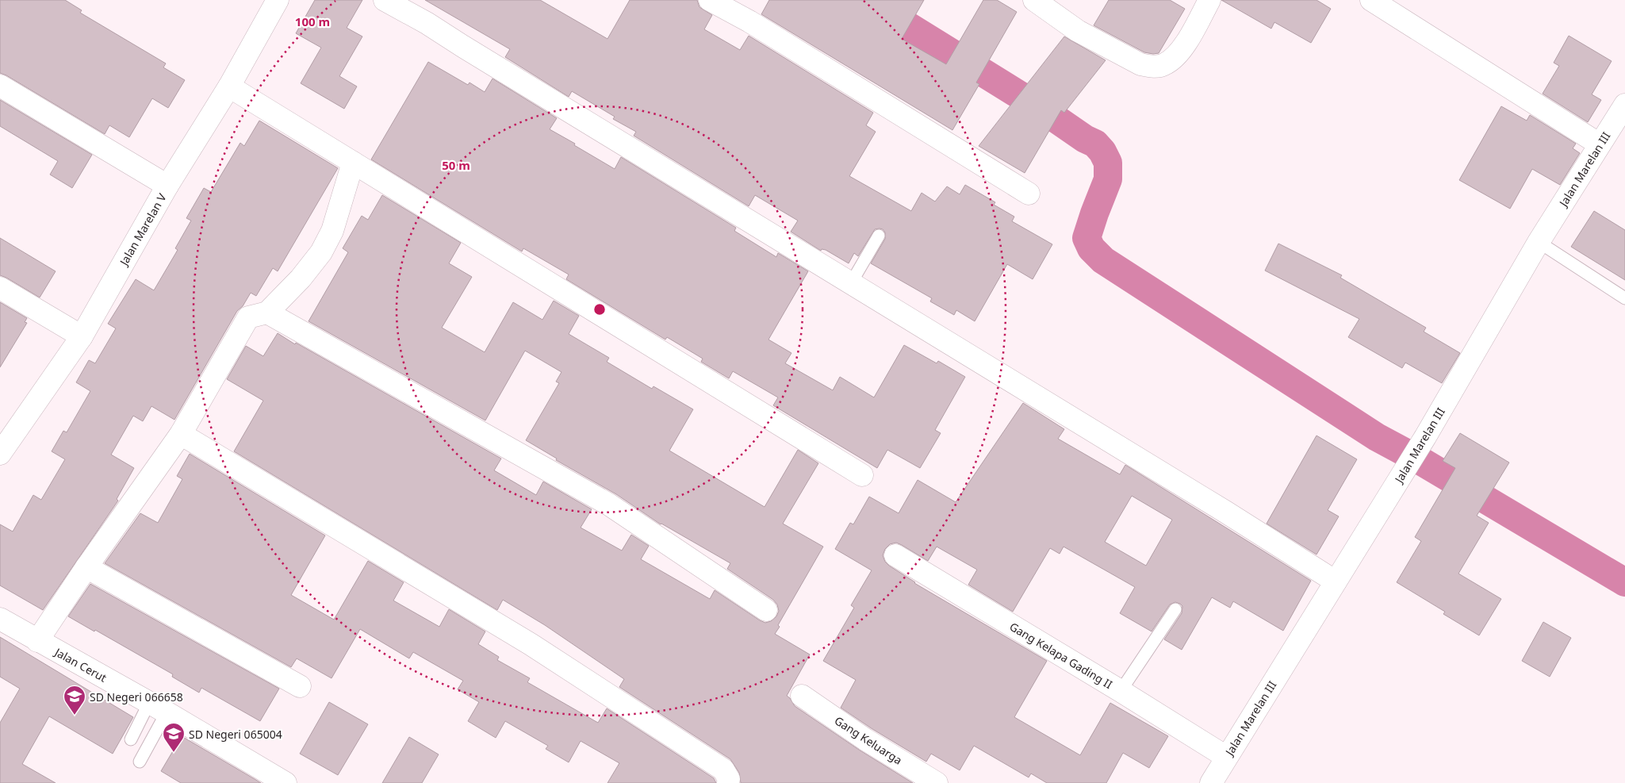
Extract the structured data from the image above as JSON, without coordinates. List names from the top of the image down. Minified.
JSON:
{"streets":{"street":["Jalan Marelan III","Jalan Marelan V","Gang Kelapa Gading II","Jalan Cerut","Gang Keluarga"]},"crossings":[["Jalan Marelan III","Gang Kelapa Gading II"]],"places":{"school or university":["SD Negeri 066658","SD Negeri 065004"]},"rings":["100 m","50 m"]}
